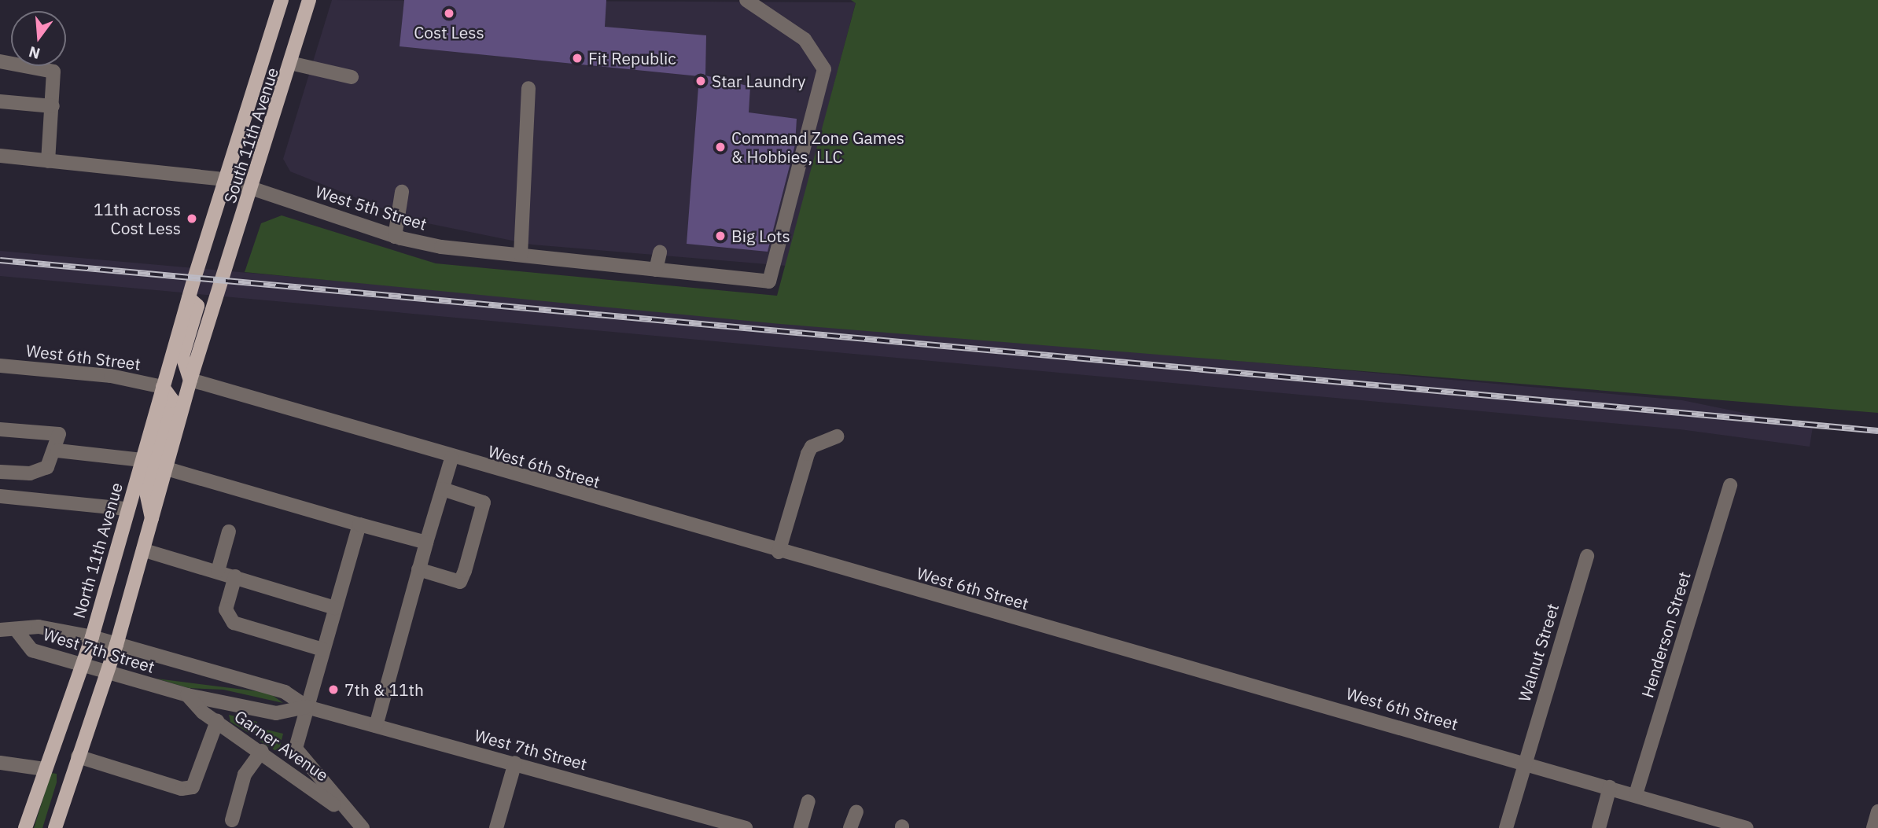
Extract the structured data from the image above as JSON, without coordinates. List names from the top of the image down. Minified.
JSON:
{"streets":{"main road":["South 11th Avenue","North 11th Avenue"],"street":["West 5th Street","West 6th Street","Henderson Street","West 7th Street","Walnut Street","Garner Avenue"]},"crossings":[["South 11th Avenue","West 5th Street"],["South 11th Avenue","West 6th Street"],["South 11th Avenue","North 11th Avenue"],["West 6th Street","North 11th Avenue"],["West 6th Street","Henderson Street"],["West 6th Street","Walnut Street"],["North 11th Avenue","West 7th Street"],["West 7th Street","Garner Avenue"]],"places":["Cost Less","Fit Republic","Star Laundry","Command Zone Games & Hobbies, LLC","11th across Cost Less","Big Lots","7th & 11th"],"north":"bottom"}
